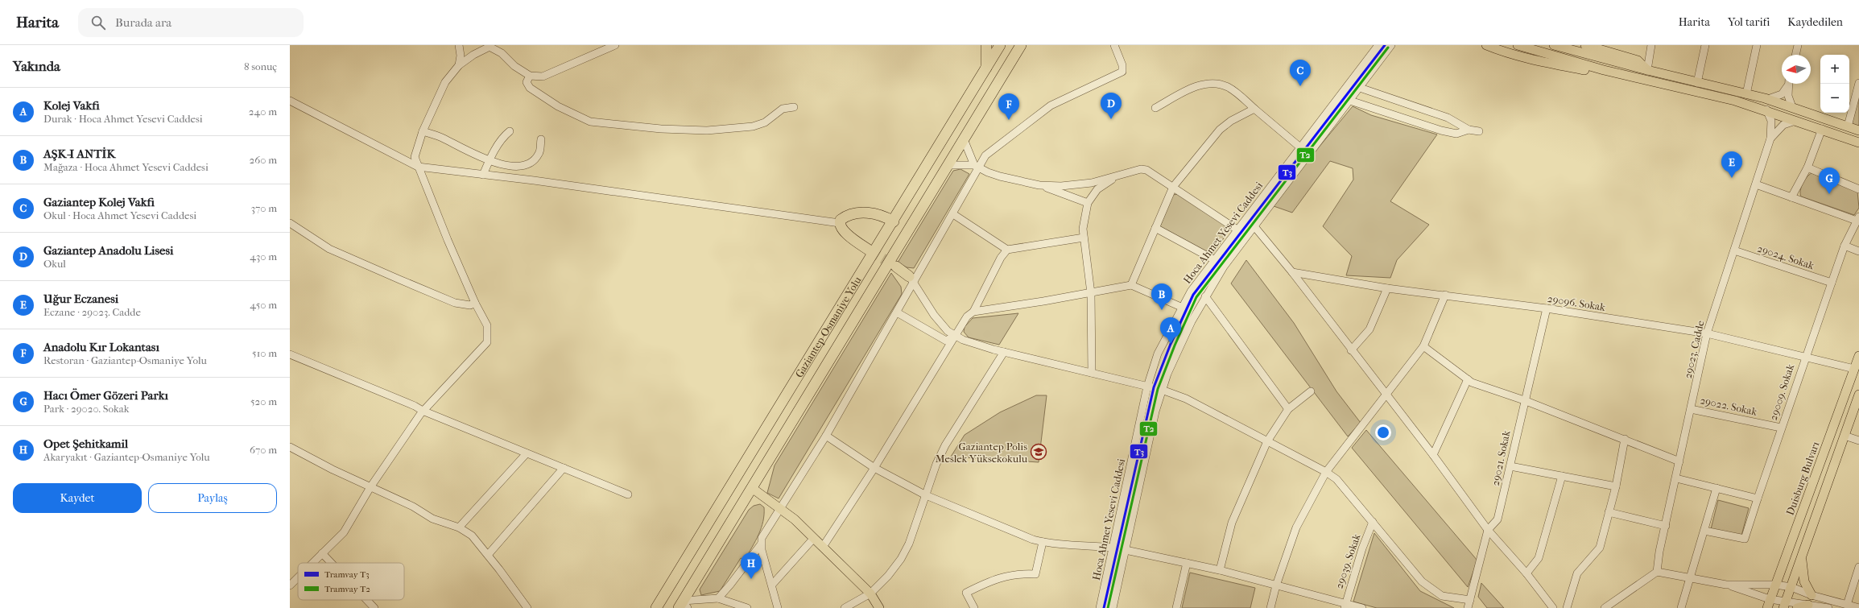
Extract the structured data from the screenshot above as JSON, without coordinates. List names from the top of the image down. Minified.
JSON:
{"streets":{"highway":["Gaziantep-Osmaniye Yolu"],"main road":["Duisburg Bulvarı"],"street":["Hoca Ahmet Yesevi Caddesi","29024. Sokak","29096. Sokak","29023. Cadde","29009. Sokak","29022. Sokak","29021. Sokak","29039. Sokak"]},"crossings":[["29024. Sokak","29023. Cadde"],["29024. Sokak","29009. Sokak"],["29096. Sokak","29023. Cadde"],["29096. Sokak","29009. Sokak"],["29096. Sokak","29021. Sokak"],["29096. Sokak","Duisburg Bulvarı"],["29023. Cadde","29022. Sokak"],["29009. Sokak","29022. Sokak"]],"places":{"school or university":["Gaziantep Polis Meslek Yüksekokulu"]},"lines":["tram line T3","tram line T2"],"legend":["Tramvay T3","Tramvay T2"],"north":"left","page":{"header":"Harita","search":"Burada ara","nav":["Harita","Yol tarifi","Kaydedilen"],"heading":["Yakında","8 sonuç"],"map_buttons":["+","−"],"pins":["C","D","F","E","G","B","A","H"],"list":[{"mark":"A","name":"Kolej Vakfı","note":"Durak · Hoca Ahmet Yesevi Caddesi","value":"240 m"},{"mark":"B","name":"AŞK-I ANTİK","note":"Mağaza · Hoca Ahmet Yesevi Caddesi","value":"260 m"},{"mark":"C","name":"Gaziantep Kolej Vakfı","note":"Okul · Hoca Ahmet Yesevi Caddesi","value":"370 m"},{"mark":"D","name":"Gaziantep Anadolu Lisesi","note":"Okul","value":"430 m"},{"mark":"E","name":"Uğur Eczanesi","note":"Eczane · 29023. Cadde","value":"450 m"},{"mark":"F","name":"Anadolu Kır Lokantası","note":"Restoran · Gaziantep-Osmaniye Yolu","value":"510 m"},{"mark":"G","name":"Hacı Ömer Gözeri Parkı","note":"Park · 29020. Sokak","value":"520 m"},{"mark":"H","name":"Opet Şehitkamil","note":"Akaryakıt · Gaziantep-Osmaniye Yolu","value":"670 m"}],"buttons":["Kaydet","Paylaş"]}}
